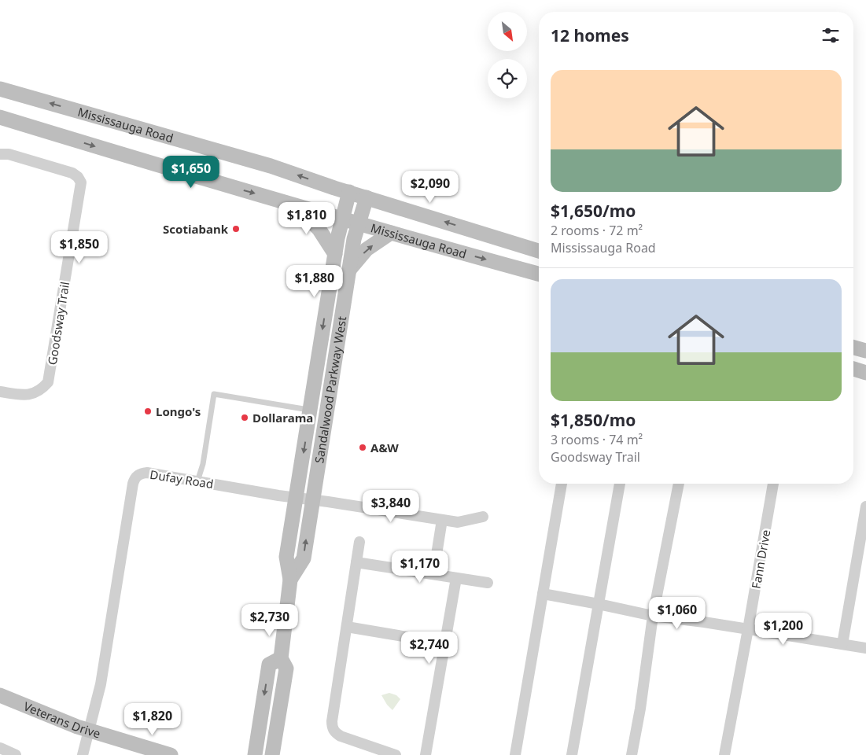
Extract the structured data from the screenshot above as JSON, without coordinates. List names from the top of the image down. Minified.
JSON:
{"streets":{"main road":["Mississauga Road","Sandalwood Parkway West","Veterans Drive"],"street":["Goodsway Trail","Dufay Road","Fann Drive"]},"crossings":[["Mississauga Road","Sandalwood Parkway West"],["Sandalwood Parkway West","Dufay Road"],["Dufay Road","Veterans Drive"]],"places":["Scotiabank","Longo's","Dollarama","A&W"],"north":"bottom right","page":{"heading":"12 homes","list":[{"name":"$1,650/mo","note":"2 rooms · 72 m² · Mississauga Road"},{"name":"$1,850/mo","note":"3 rooms · 74 m² · Goodsway Trail"}],"price":["$1,650","$2,090","$1,810","$1,850","$1,880","$3,840","$1,170","$1,060","$2,730","$1,200","$2,740","$1,820"]}}
